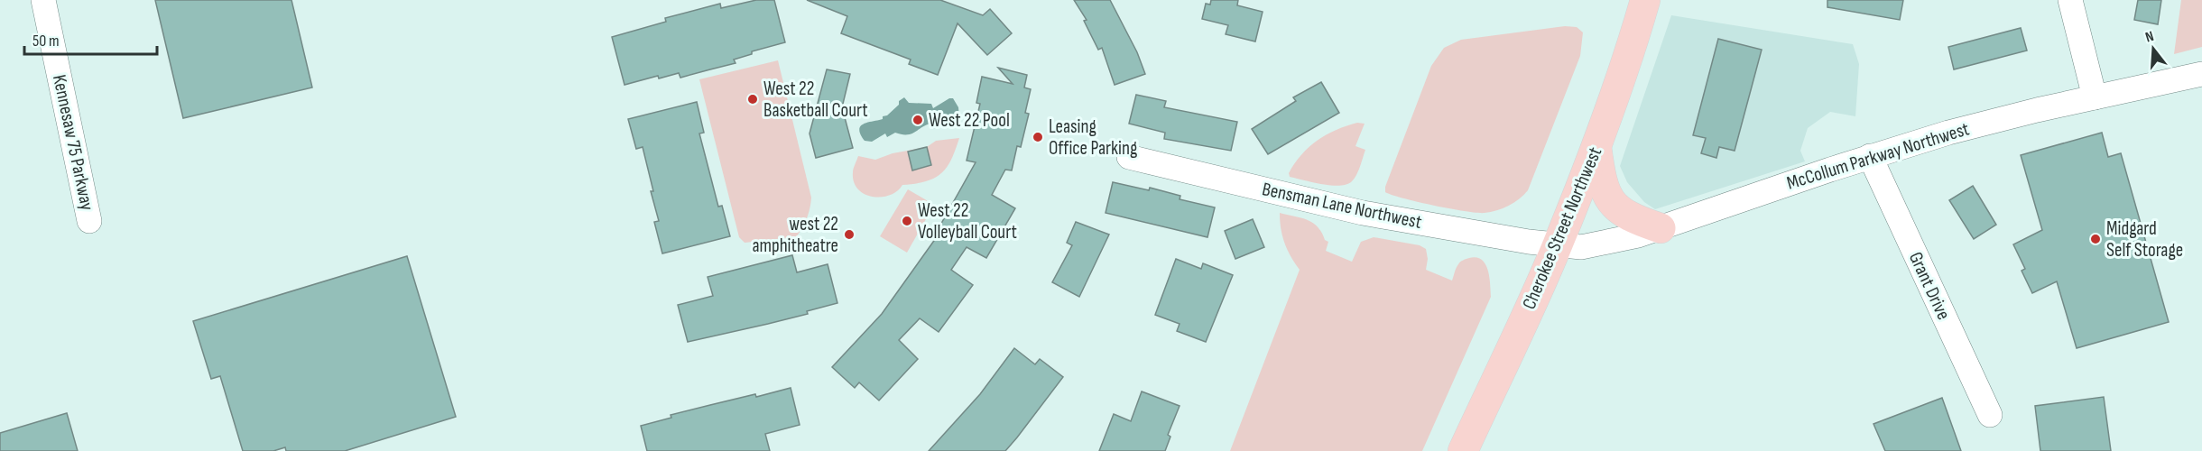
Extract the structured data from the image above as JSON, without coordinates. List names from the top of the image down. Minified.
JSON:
{"streets":{"main road":["Cherokee Street Northwest"],"street":["Kennesaw 75 Parkway","McCollum Parkway Northwest","Bensman Lane Northwest","Grant Drive"]},"crossings":[["McCollum Parkway Northwest","Bensman Lane Northwest"],["McCollum Parkway Northwest","Cherokee Street Northwest"],["McCollum Parkway Northwest","Grant Drive"],["Bensman Lane Northwest","Cherokee Street Northwest"]],"places":["West 22 Basketball Court","West 22 Pool","Leasing Office Parking","West 22 Volleyball Court","west 22 amphitheatre","Midgard Self Storage"],"scale_bar":"50 m","north":"top"}
